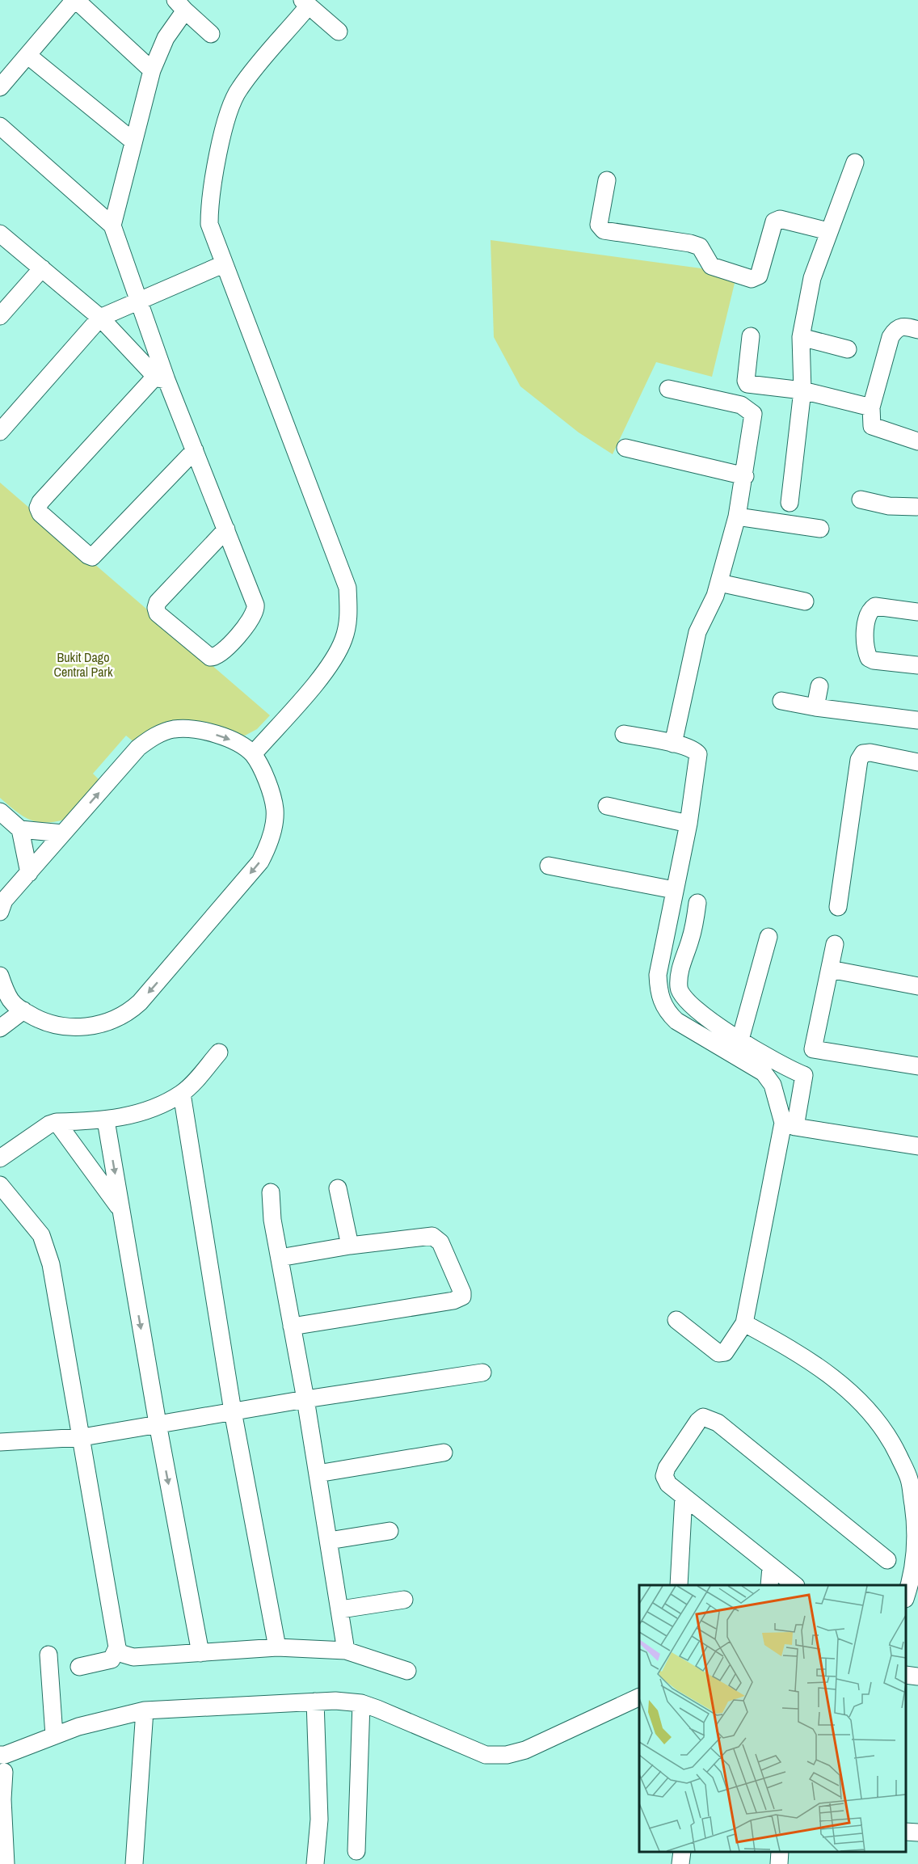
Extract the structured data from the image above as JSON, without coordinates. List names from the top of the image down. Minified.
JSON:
{"parks":["Bukit Dago Central Park"]}
